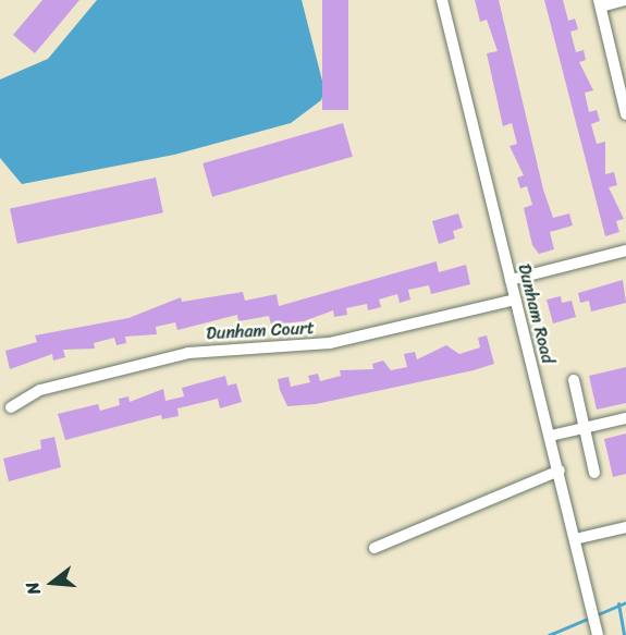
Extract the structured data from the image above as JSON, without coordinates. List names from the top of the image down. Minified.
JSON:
{"streets":{"street":["Dunham Road","Dunham Court"]},"crossings":[["Dunham Road","Dunham Court"]],"north":"left"}
